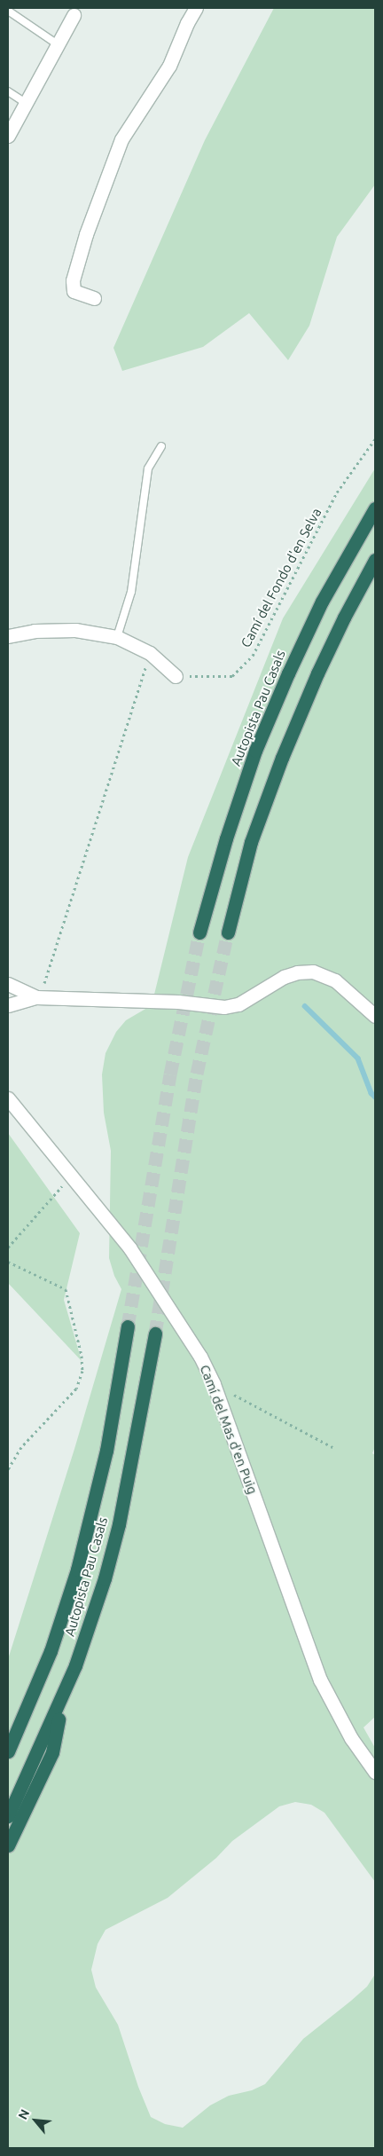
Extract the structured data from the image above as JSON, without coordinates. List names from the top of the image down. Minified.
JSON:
{"streets":{"highway":["Autopista Pau Casals"],"street":["Camí del Mas d'en Puig"],"path":["Camí del Fondo d'en Selva"]},"north":"top left"}
